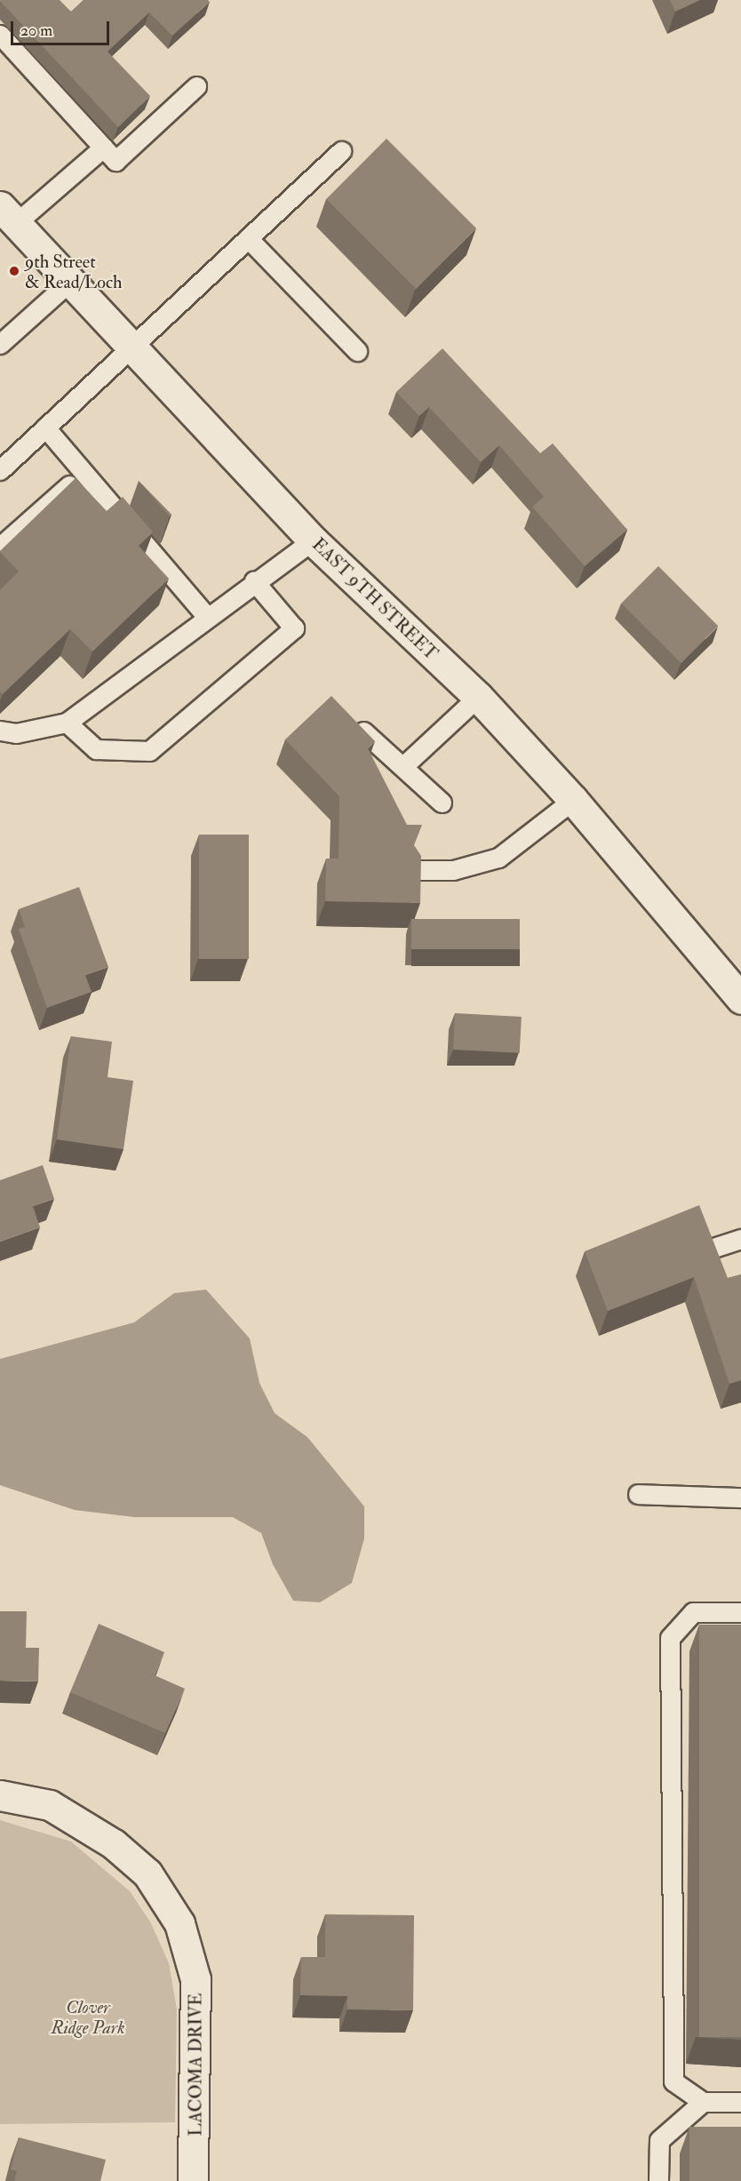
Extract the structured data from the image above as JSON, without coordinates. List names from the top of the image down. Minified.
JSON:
{"streets":{"main road":["EAST 9TH STREET","LACOMA DRIVE"]},"parks":["Clover Ridge Park"],"places":["9th Street & Read/Loch"],"scale_bar":"20 m"}
